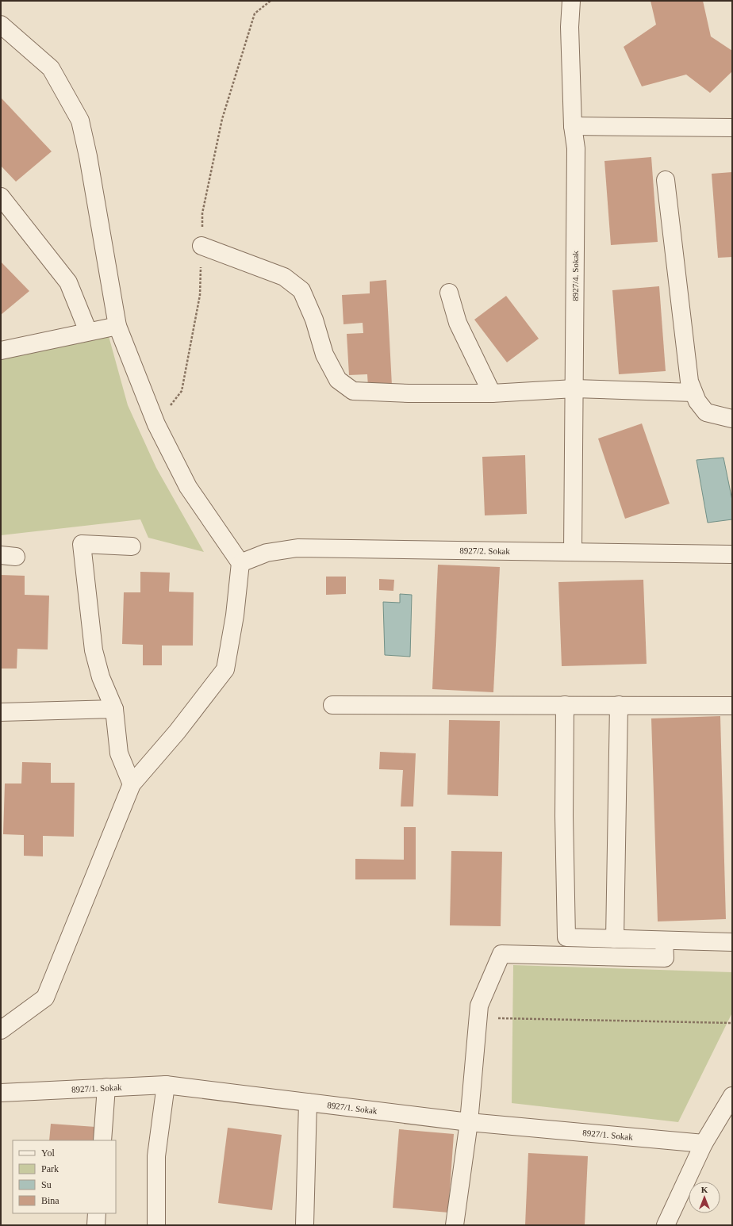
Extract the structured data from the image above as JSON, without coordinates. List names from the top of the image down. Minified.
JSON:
{"streets":{"street":["8927/4. Sokak","8927/2. Sokak","8927/1. Sokak"]},"crossings":[["8927/4. Sokak","8927/2. Sokak"]],"legend":["Yol","Park","Su","Bina"],"north":"top"}
